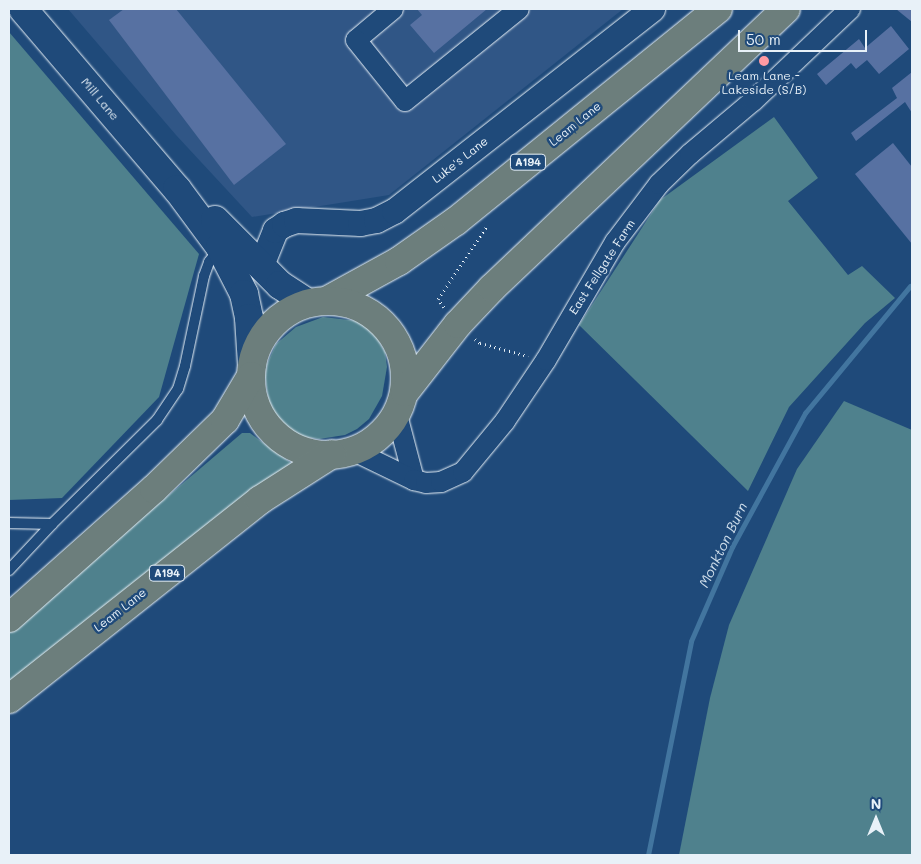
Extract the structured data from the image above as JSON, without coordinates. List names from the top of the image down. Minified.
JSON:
{"streets":{"highway":["Leam Lane","A194"],"main road":["Mill Lane"],"street":["Luke's Lane","East Fellgate Farm"]},"crossings":[["Mill Lane","Leam Lane"],["Mill Lane","Luke's Lane"],["Mill Lane","East Fellgate Farm"],["Leam Lane","East Fellgate Farm"]],"water":["Monkton Burn"],"places":["Leam Lane - Lakeside (S/B)"],"scale_bar":"50 m","north":"top"}
